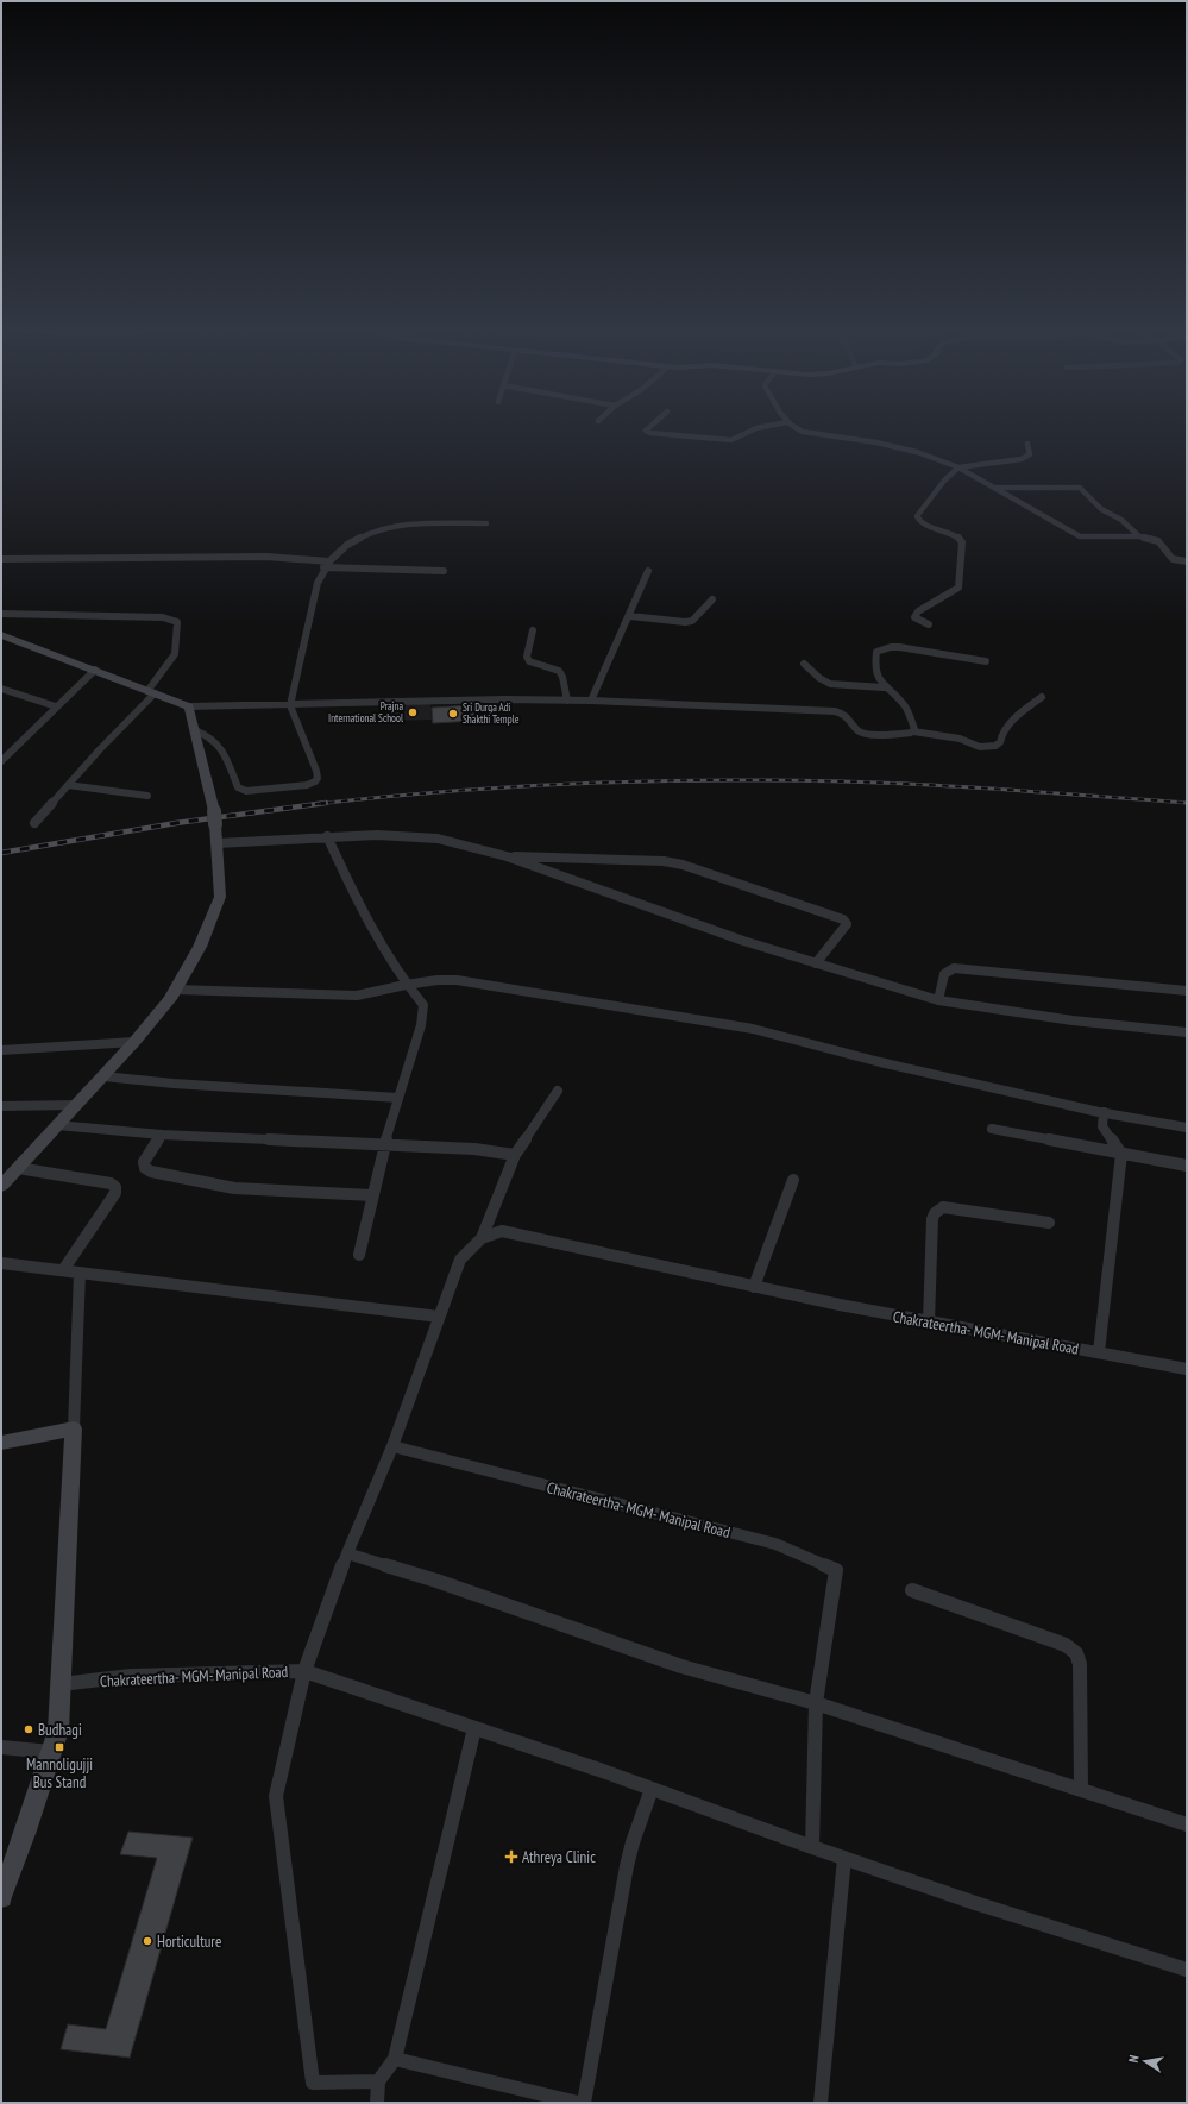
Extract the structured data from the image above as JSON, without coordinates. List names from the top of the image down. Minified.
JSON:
{"streets":{"street":["Chakrateertha- MGM- Manipal Road"]},"places":{"other":["Prajna International School","Sri Durga Adi Shakthi Temple","Budhagi","Horticulture"],"transit":["Mannoligujji Bus Stand"],"health":["Athreya Clinic"]},"north":"left"}
